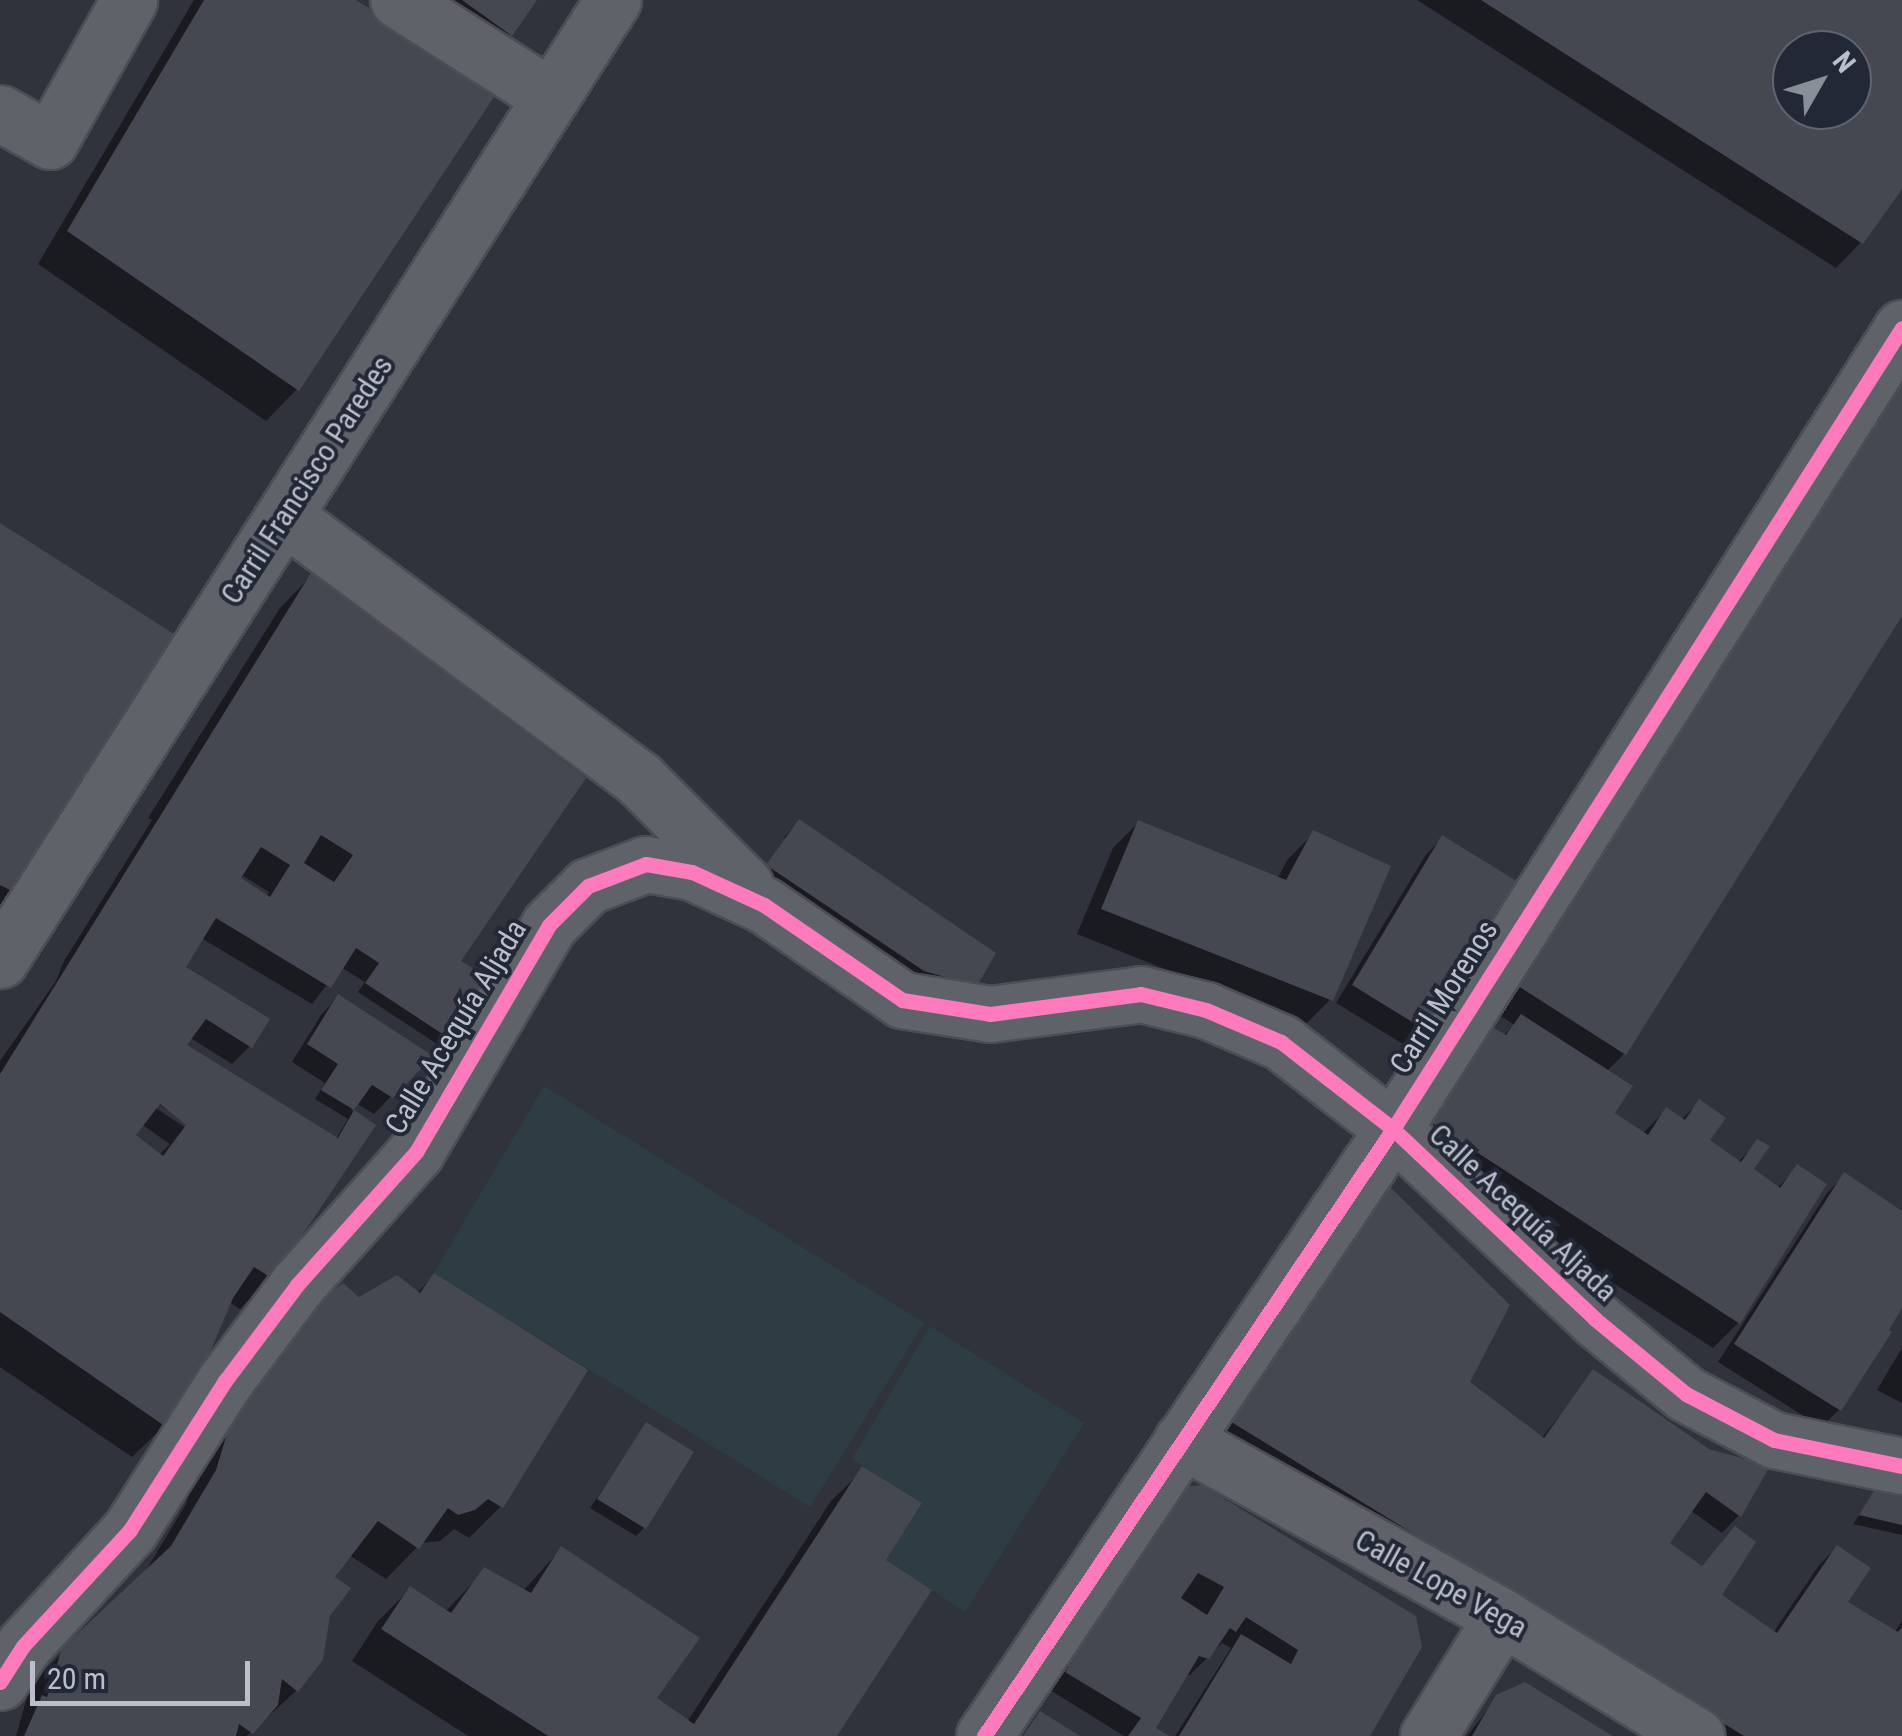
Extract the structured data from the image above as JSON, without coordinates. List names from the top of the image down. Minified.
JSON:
{"streets":{"street":["Carril Francisco Paredes","Carril Morenos","Calle Acequía Aljada","Calle Lope Vega"]},"crossings":[["Carril Morenos","Calle Acequía Aljada"],["Carril Morenos","Calle Lope Vega"]],"scale_bar":"20 m","north":"top right"}
